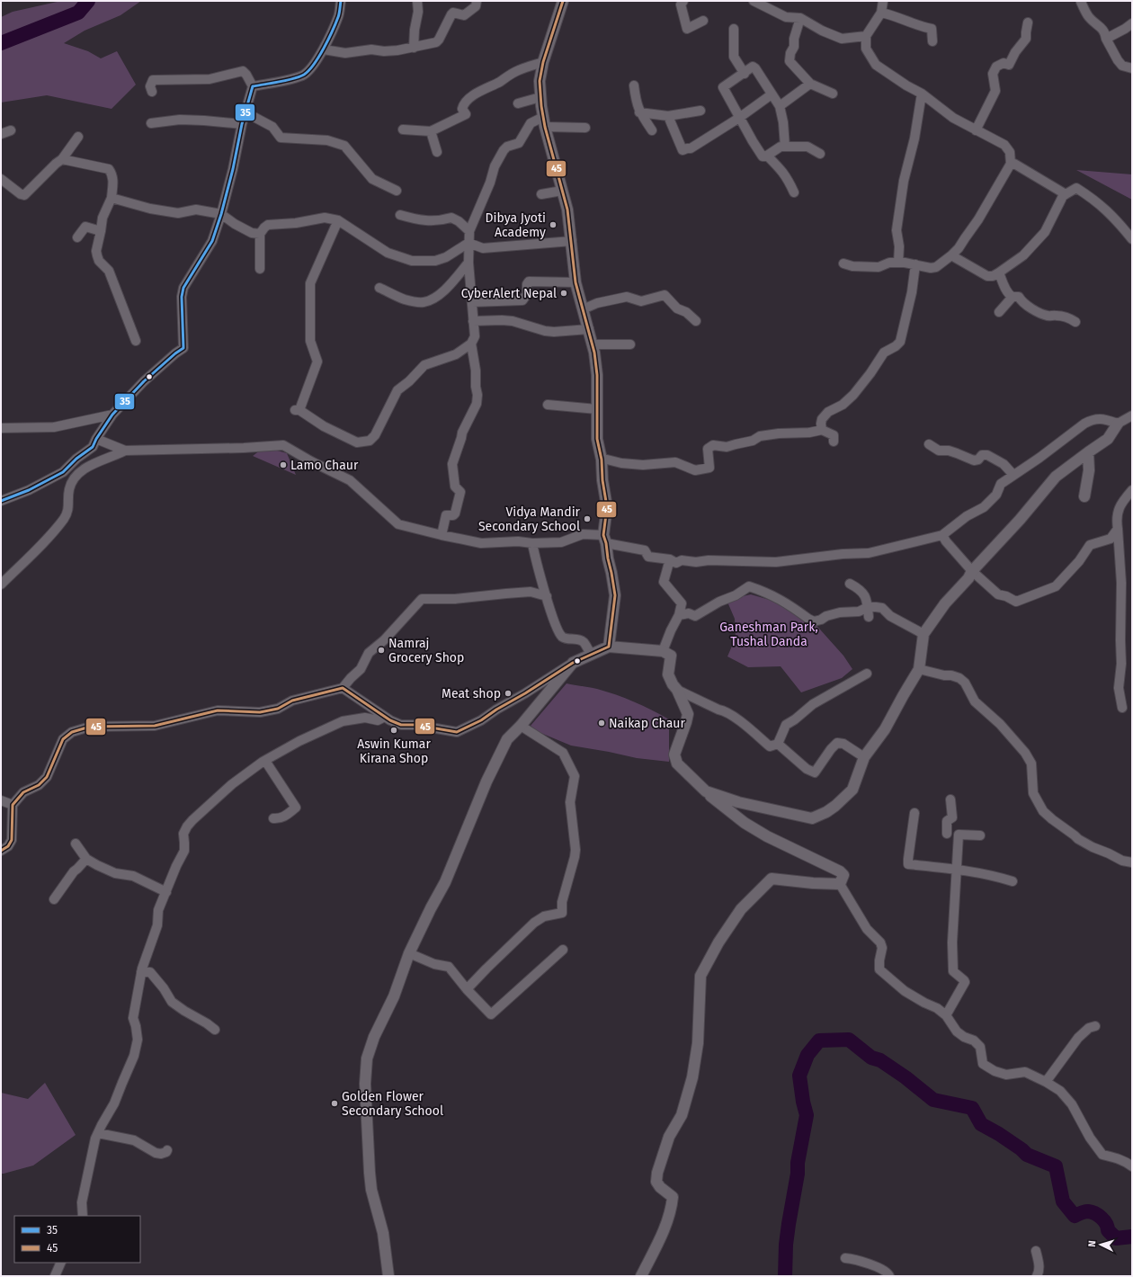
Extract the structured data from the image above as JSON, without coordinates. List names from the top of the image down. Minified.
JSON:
{"parks":["Ganeshman Park, Tushal Danda"],"places":["Dibya Jyoti Academy","CyberAlert Nepal","Lamo Chaur","Vidya Mandir Secondary School","Namraj Grocery Shop","Meat shop","Naikap Chaur","Aswin Kumar Kirana Shop","Golden Flower Secondary School"],"lines":["transit line 35","transit line 45"],"legend":["35","45"],"north":"left"}
